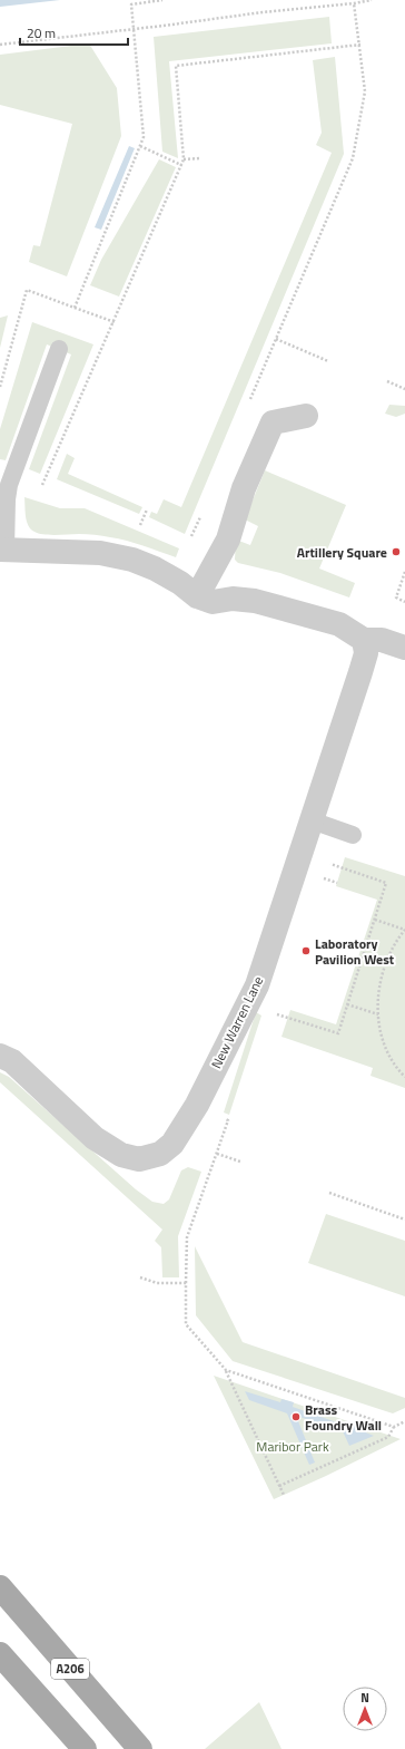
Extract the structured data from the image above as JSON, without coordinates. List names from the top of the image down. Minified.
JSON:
{"streets":{"main road":["A206"],"street":["New Warren Lane"]},"parks":["Maribor Park"],"places":["Artillery Square","Laboratory Pavilion West","Brass Foundry Wall"],"scale_bar":"20 m","north":"top"}
